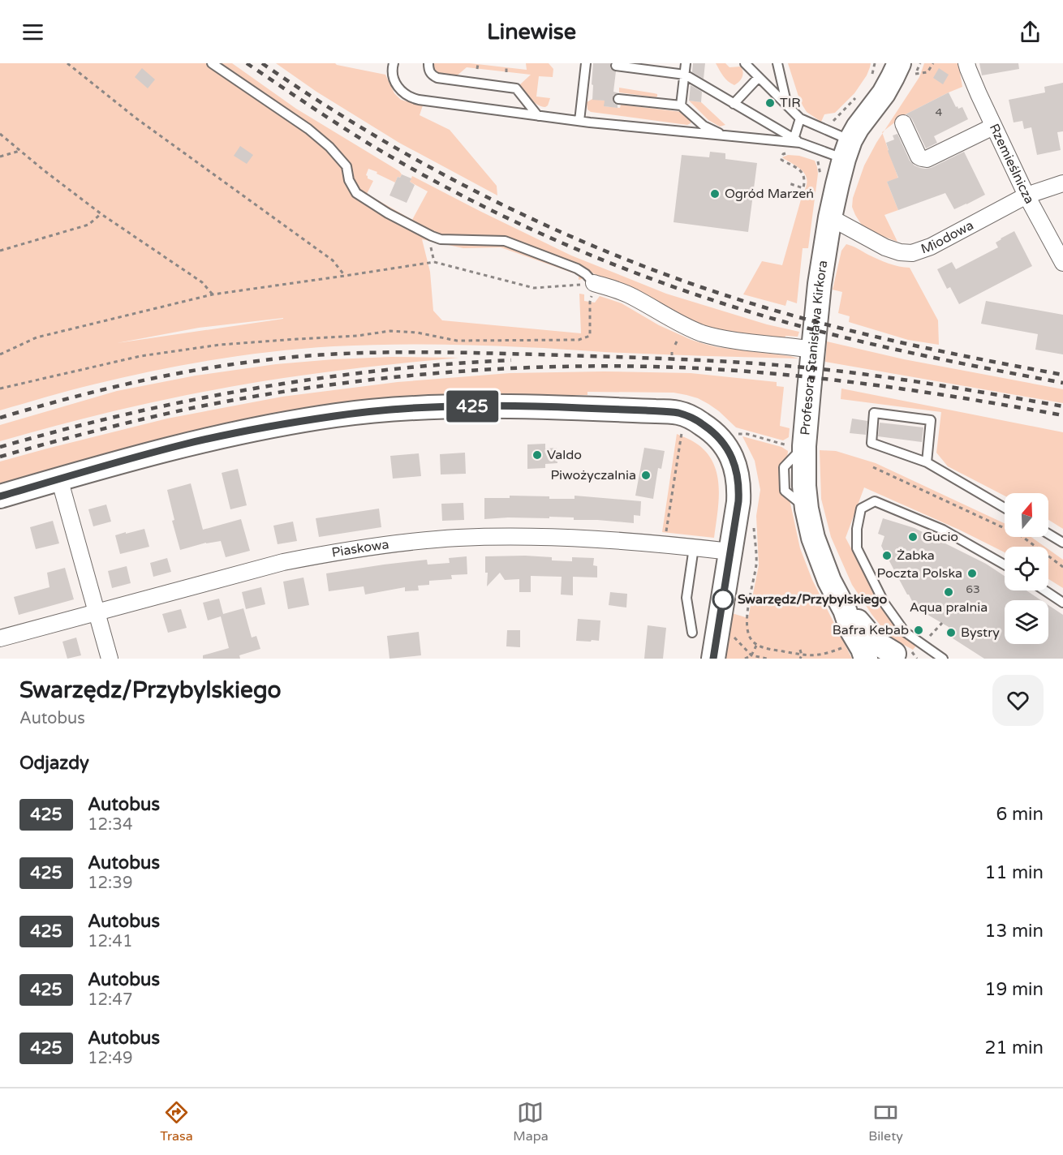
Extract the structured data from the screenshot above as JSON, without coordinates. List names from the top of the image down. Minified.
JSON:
{"streets":{"street":["Rzemieślnicza","Miodowa","Profesora Stanisława Kirkora","Piaskowa"]},"crossings":[["Rzemieślnicza","Miodowa"],["Miodowa","Profesora Stanisława Kirkora"]],"places":["TIR","Ogród Marzeń","Valdo","Piwożyczalnia","Gucio","Żabka","Poczta Polska","Aqua pralnia","Swarzędz/Przybylskiego","Bafra Kebab","Bystry"],"lines":["bus line 425"],"house_numbers":["4","63"],"north":"top","page":{"header":"Linewise","on_map":"425","heading":[["Swarzędz/Przybylskiego","Autobus"],"Odjazdy"],"list":[{"mark":"425","name":"Autobus","note":"12:34","value":"6 min"},{"mark":"425","name":"Autobus","note":"12:39","value":"11 min"},{"mark":"425","name":"Autobus","note":"12:41","value":"13 min"},{"mark":"425","name":"Autobus","note":"12:47","value":"19 min"},{"mark":"425","name":"Autobus","note":"12:49","value":"21 min"}],"tabs":["Trasa","Mapa","Bilety"]}}
